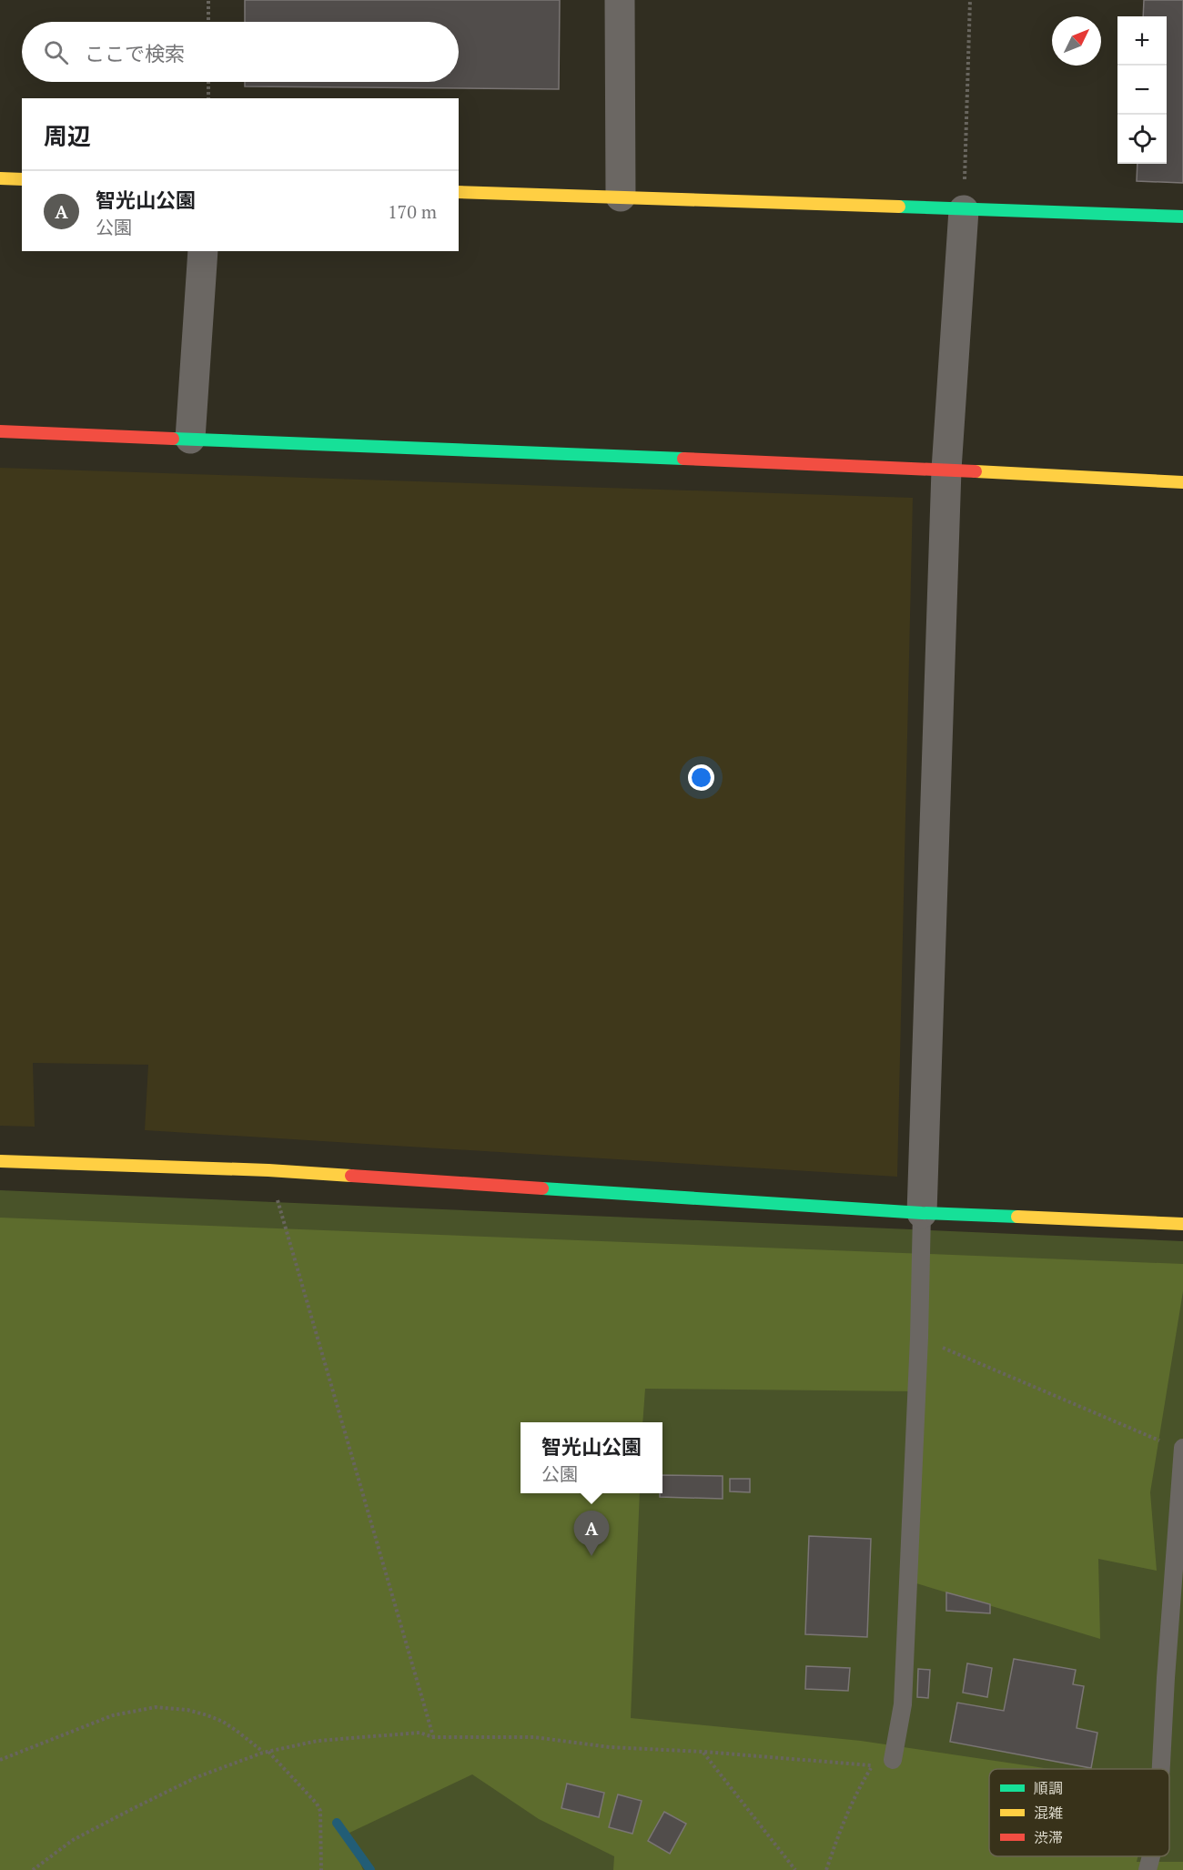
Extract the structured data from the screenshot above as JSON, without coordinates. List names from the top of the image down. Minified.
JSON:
{"legend":["順調","混雑","渋滞"],"north":"top right","page":{"map_buttons":["+","−"],"search":"ここで検索","heading":"周辺","list":[{"mark":"A","name":"智光山公園","note":"公園","value":"170 m"}],"popup":["智光山公園","公園"],"pins":"A"}}
